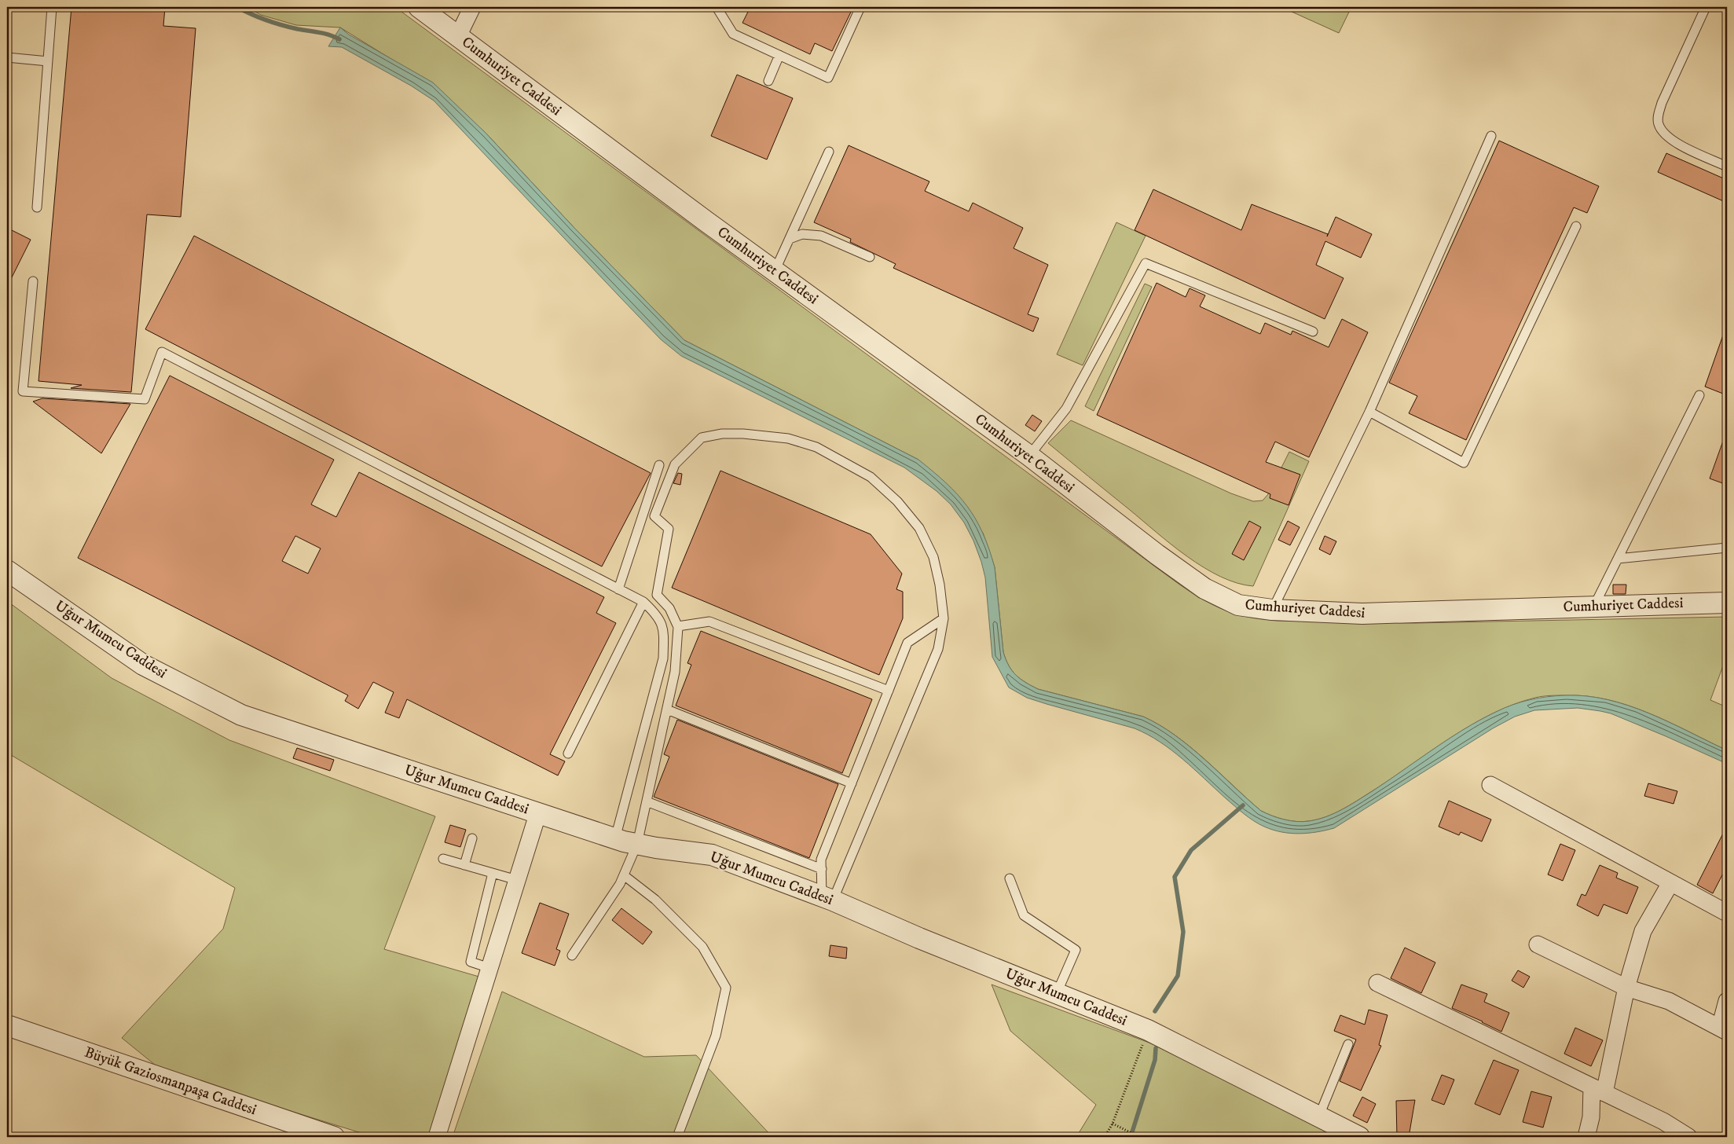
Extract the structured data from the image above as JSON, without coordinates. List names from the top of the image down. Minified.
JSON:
{"streets":{"street":["Cumhuriyet Caddesi","Uğur Mumcu Caddesi","Büyük Gaziosmanpaşa Caddesi"]}}
